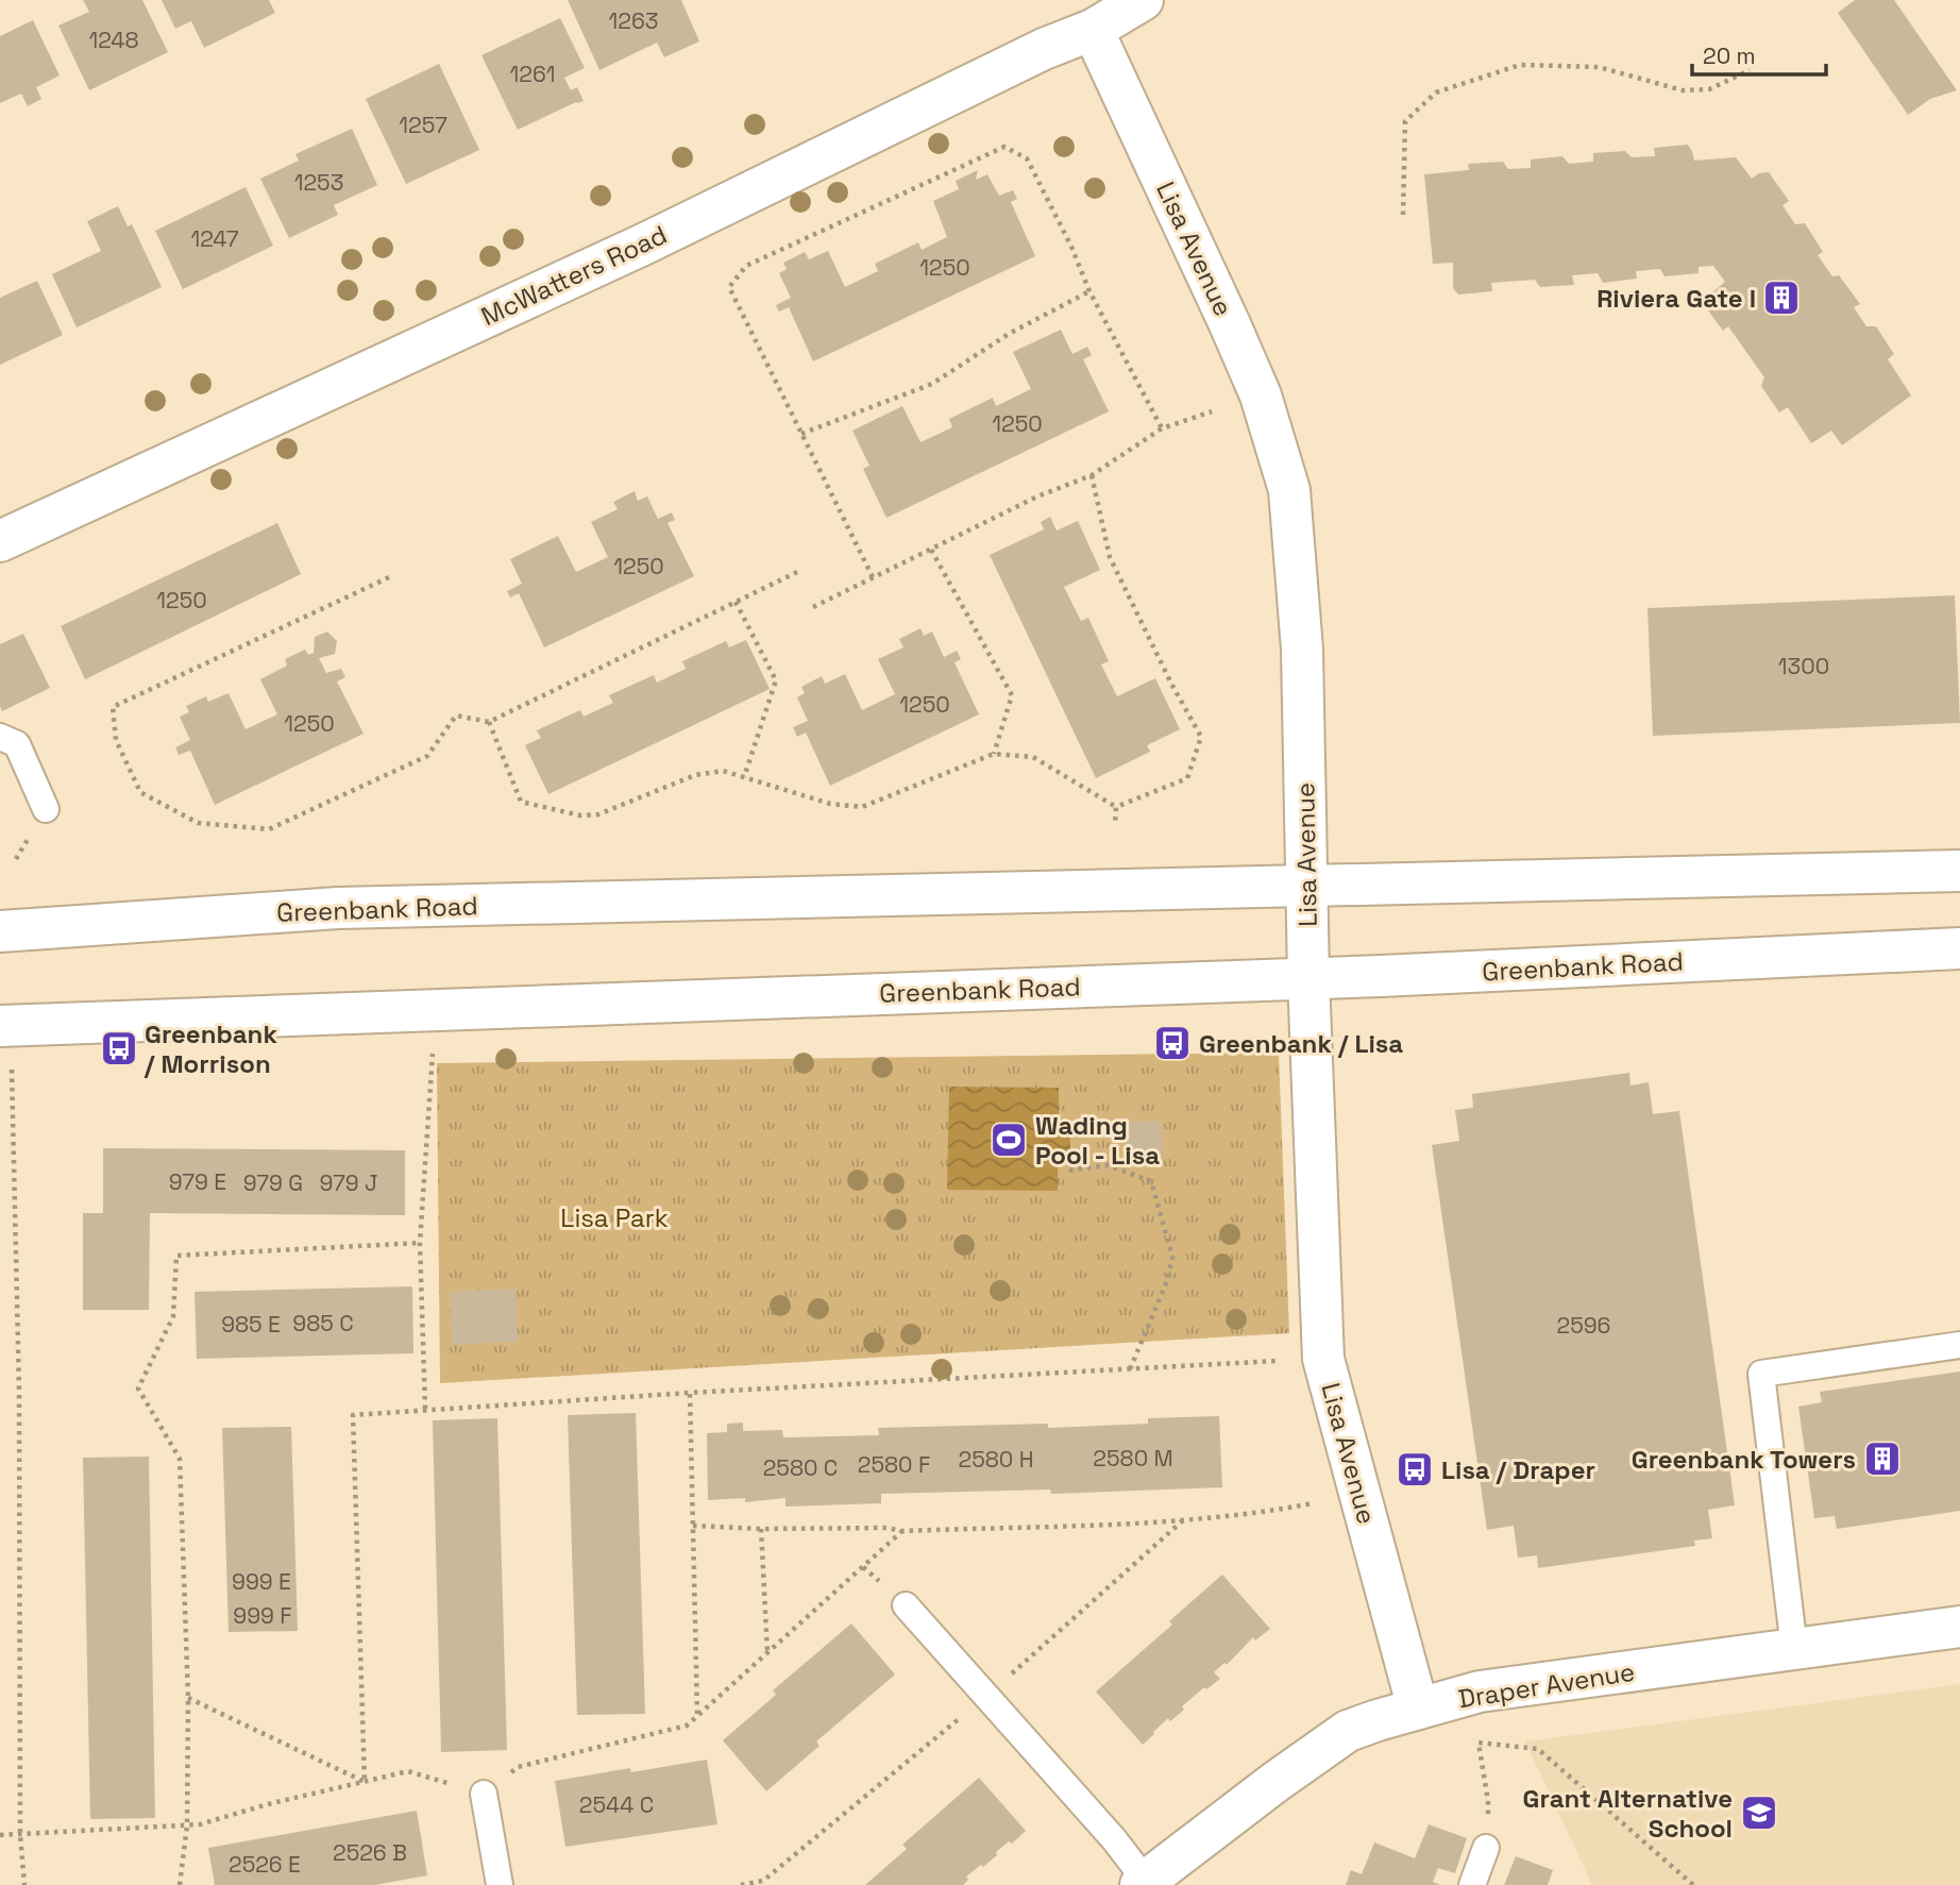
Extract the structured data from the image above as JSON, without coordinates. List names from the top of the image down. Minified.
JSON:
{"streets":{"main road":["Lisa Avenue","McWatters Road","Greenbank Road","Draper Avenue"]},"crossings":[["Lisa Avenue","McWatters Road"],["Lisa Avenue","Greenbank Road"],["Lisa Avenue","Draper Avenue"]],"parks":["Lisa Park"],"places":{"building":["Riviera Gate I","Greenbank Towers"],"bus stop":["Greenbank / Lisa","Greenbank / Morrison","Lisa / Draper"],"sports":["Wading Pool - Lisa"],"school or university":["Grant Alternative School"]},"house_numbers":["1263","1248","1261","1257","1253","1247","1250","1250","1250","1250","1300","1250","1250","979 E","979 G","979 J","985 C","985 E","2596","2580 M","2580 H","2580 F","2580 C","999 E","999 F","2544 C","2526 B","2526 E"],"scale_bar":"20 m"}
